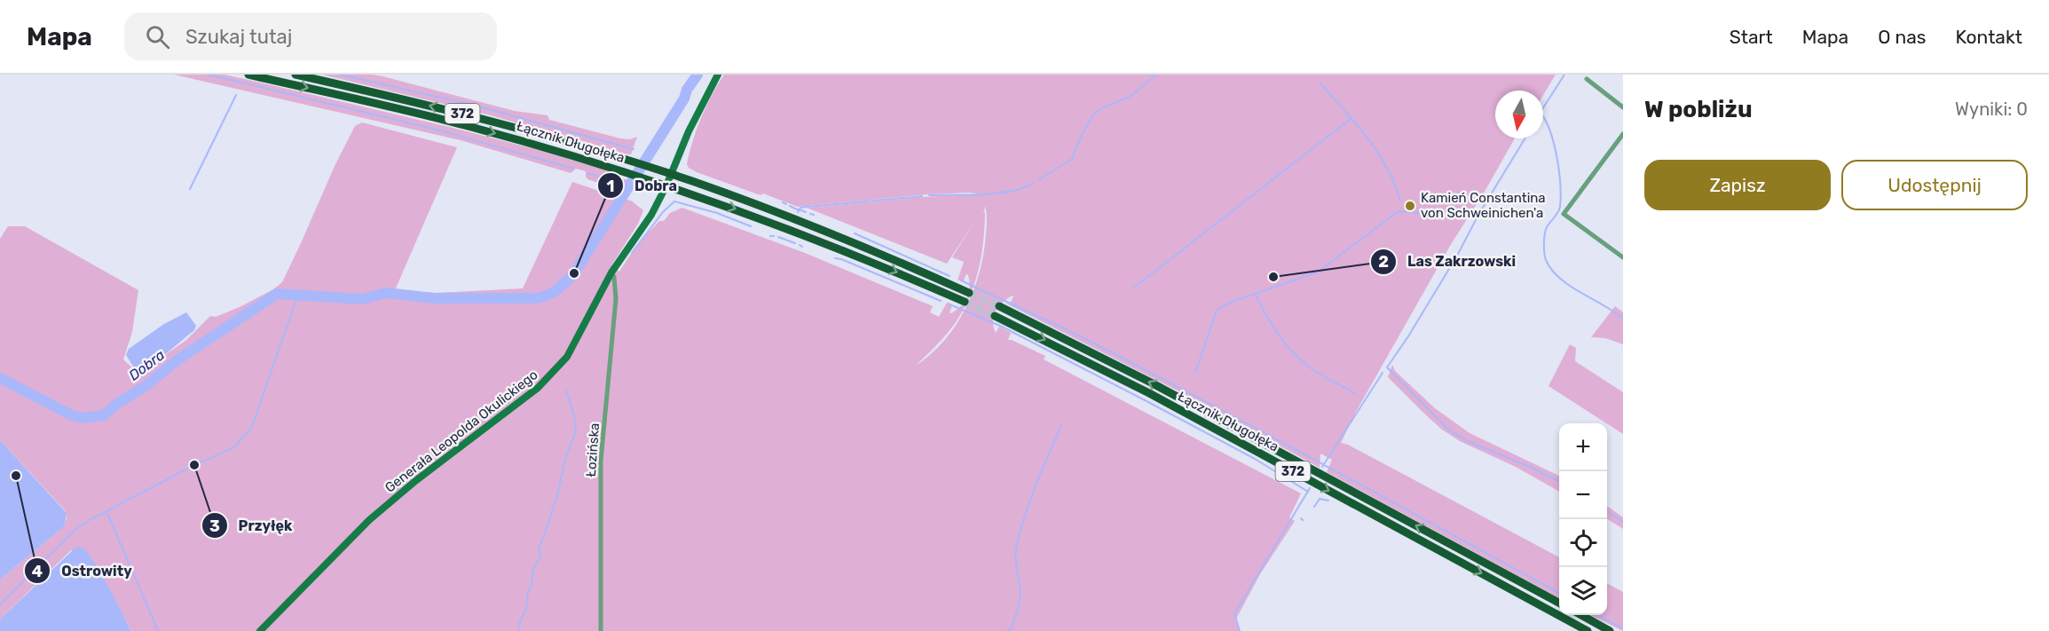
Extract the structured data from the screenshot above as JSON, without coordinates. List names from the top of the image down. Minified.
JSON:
{"streets":{"main road":["372","Łącznik Długołęka"],"street":["Generała Leopolda Okulickiego","Łozińska"]},"crossings":[["Łącznik Długołęka","Generała Leopolda Okulickiego"],["Generała Leopolda Okulickiego","Łozińska"]],"water":["Dobra"],"places":["Kamień Constantina von Schweinichen'a","Dobra","Las Zakrzowski","Przyłęk","Ostrowity"],"north":"bottom","page":{"header":"Mapa","search":"Szukaj tutaj","nav":["Start","Mapa","O nas","Kontakt"],"heading":["W pobliżu","Wyniki: 0"],"buttons":["Zapisz","Udostępnij"],"map_buttons":["+","−"]}}
